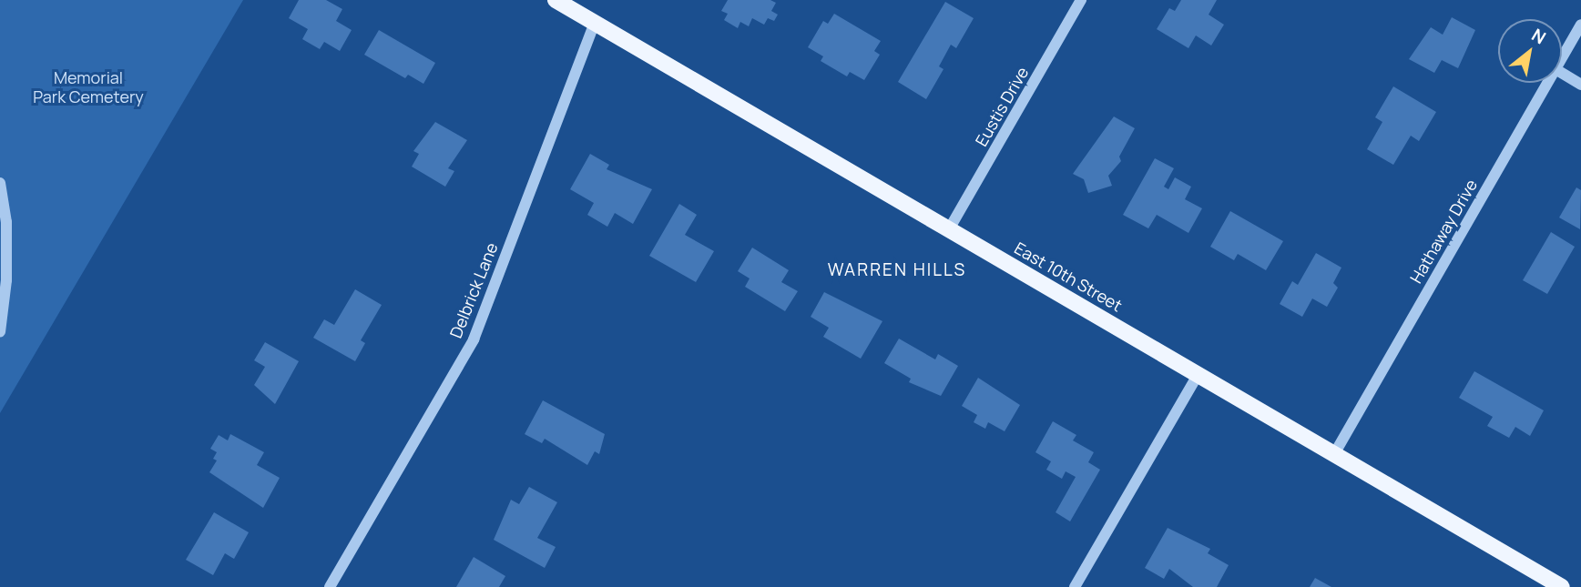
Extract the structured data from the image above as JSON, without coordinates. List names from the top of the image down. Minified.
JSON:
{"streets":{"main road":["East 10th Street"],"street":["Eustis Drive","Hathaway Drive","Delbrick Lane"]},"crossings":[["Eustis Drive","East 10th Street"],["Hathaway Drive","East 10th Street"],["East 10th Street","Delbrick Lane"]],"districts":["WARREN HILLS"],"parks":["Memorial Park Cemetery"],"north":"top right"}
